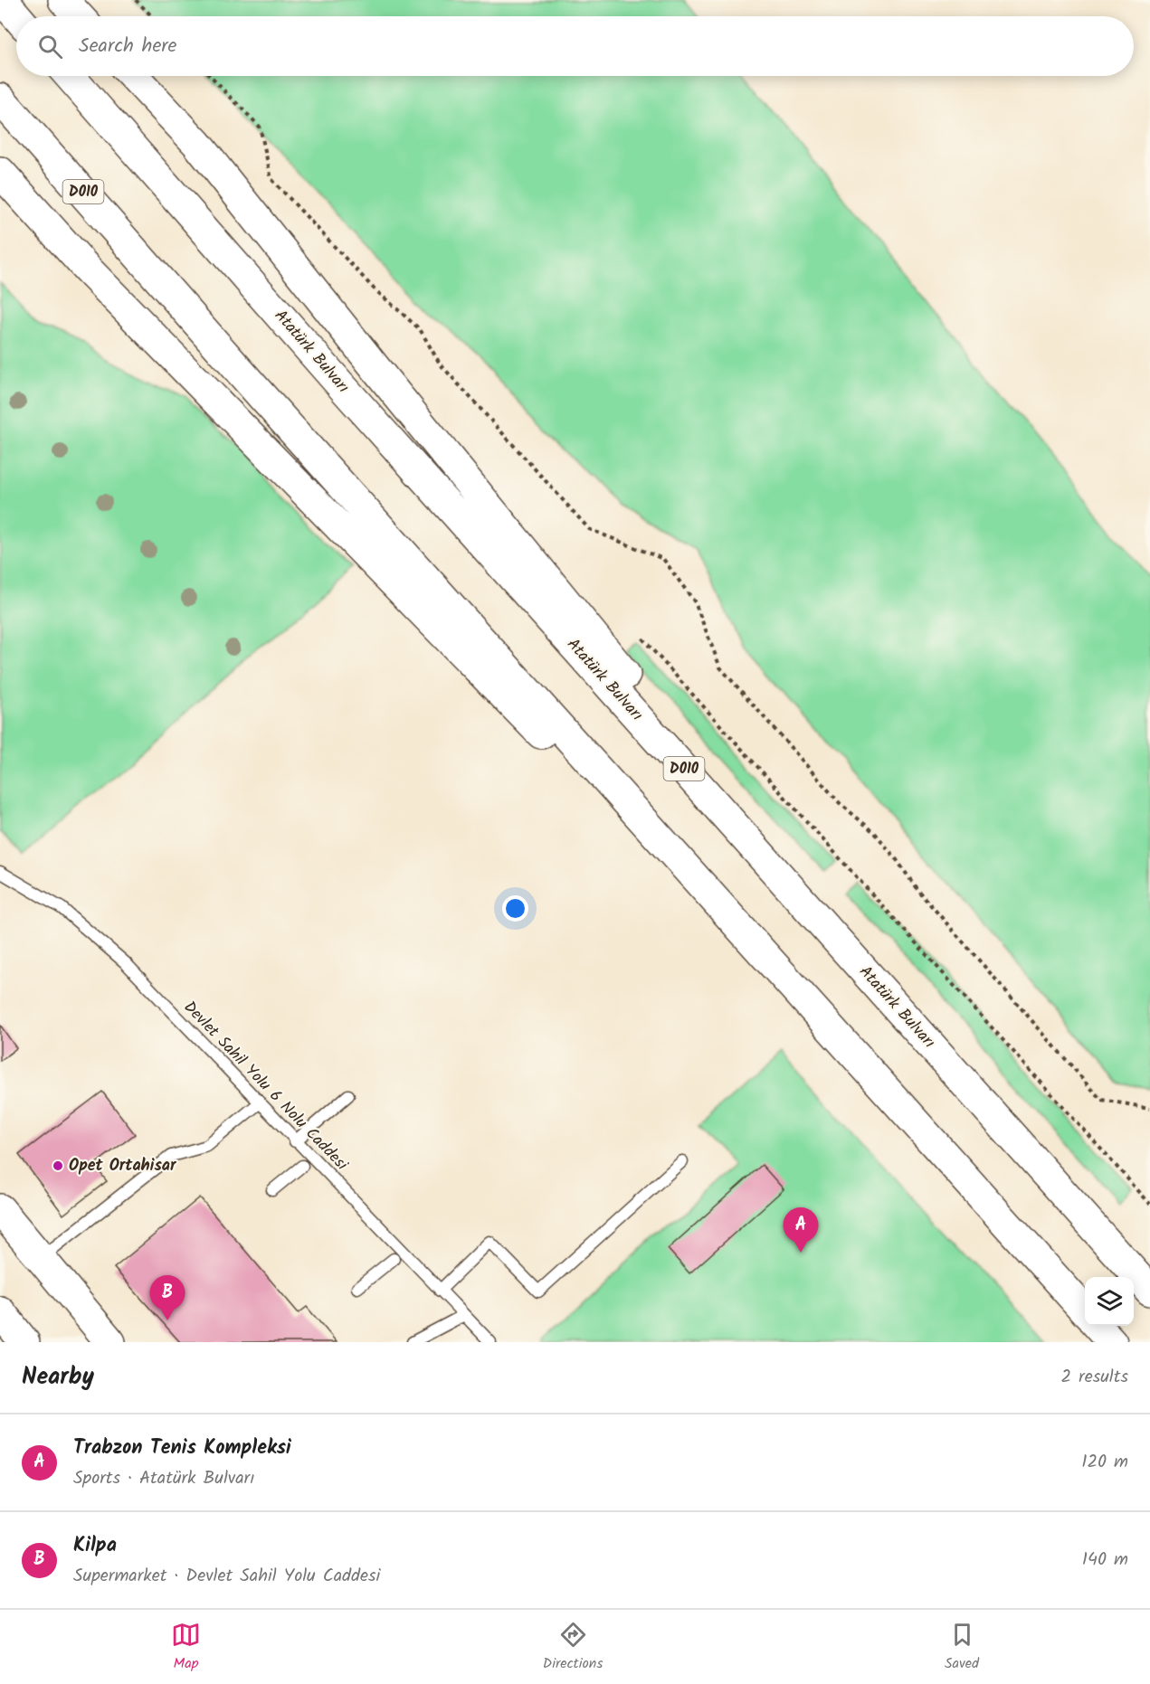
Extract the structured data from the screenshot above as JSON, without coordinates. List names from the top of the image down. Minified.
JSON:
{"streets":{"main road":["D010","Atatürk Bulvarı"],"lane":["Devlet Sahil Yolu 6 Nolu Caddesi"]},"places":["Opet Ortahisar"],"page":{"search":"Search here","pins":["A","B"],"heading":["Nearby","2 results"],"list":[{"mark":"A","name":"Trabzon Tenis Kompleksi","note":"Sports · Atatürk Bulvarı","value":"120 m"},{"mark":"B","name":"Kilpa","note":"Supermarket · Devlet Sahil Yolu Caddesi","value":"140 m"}],"nav":["Map","Directions","Saved"]}}
